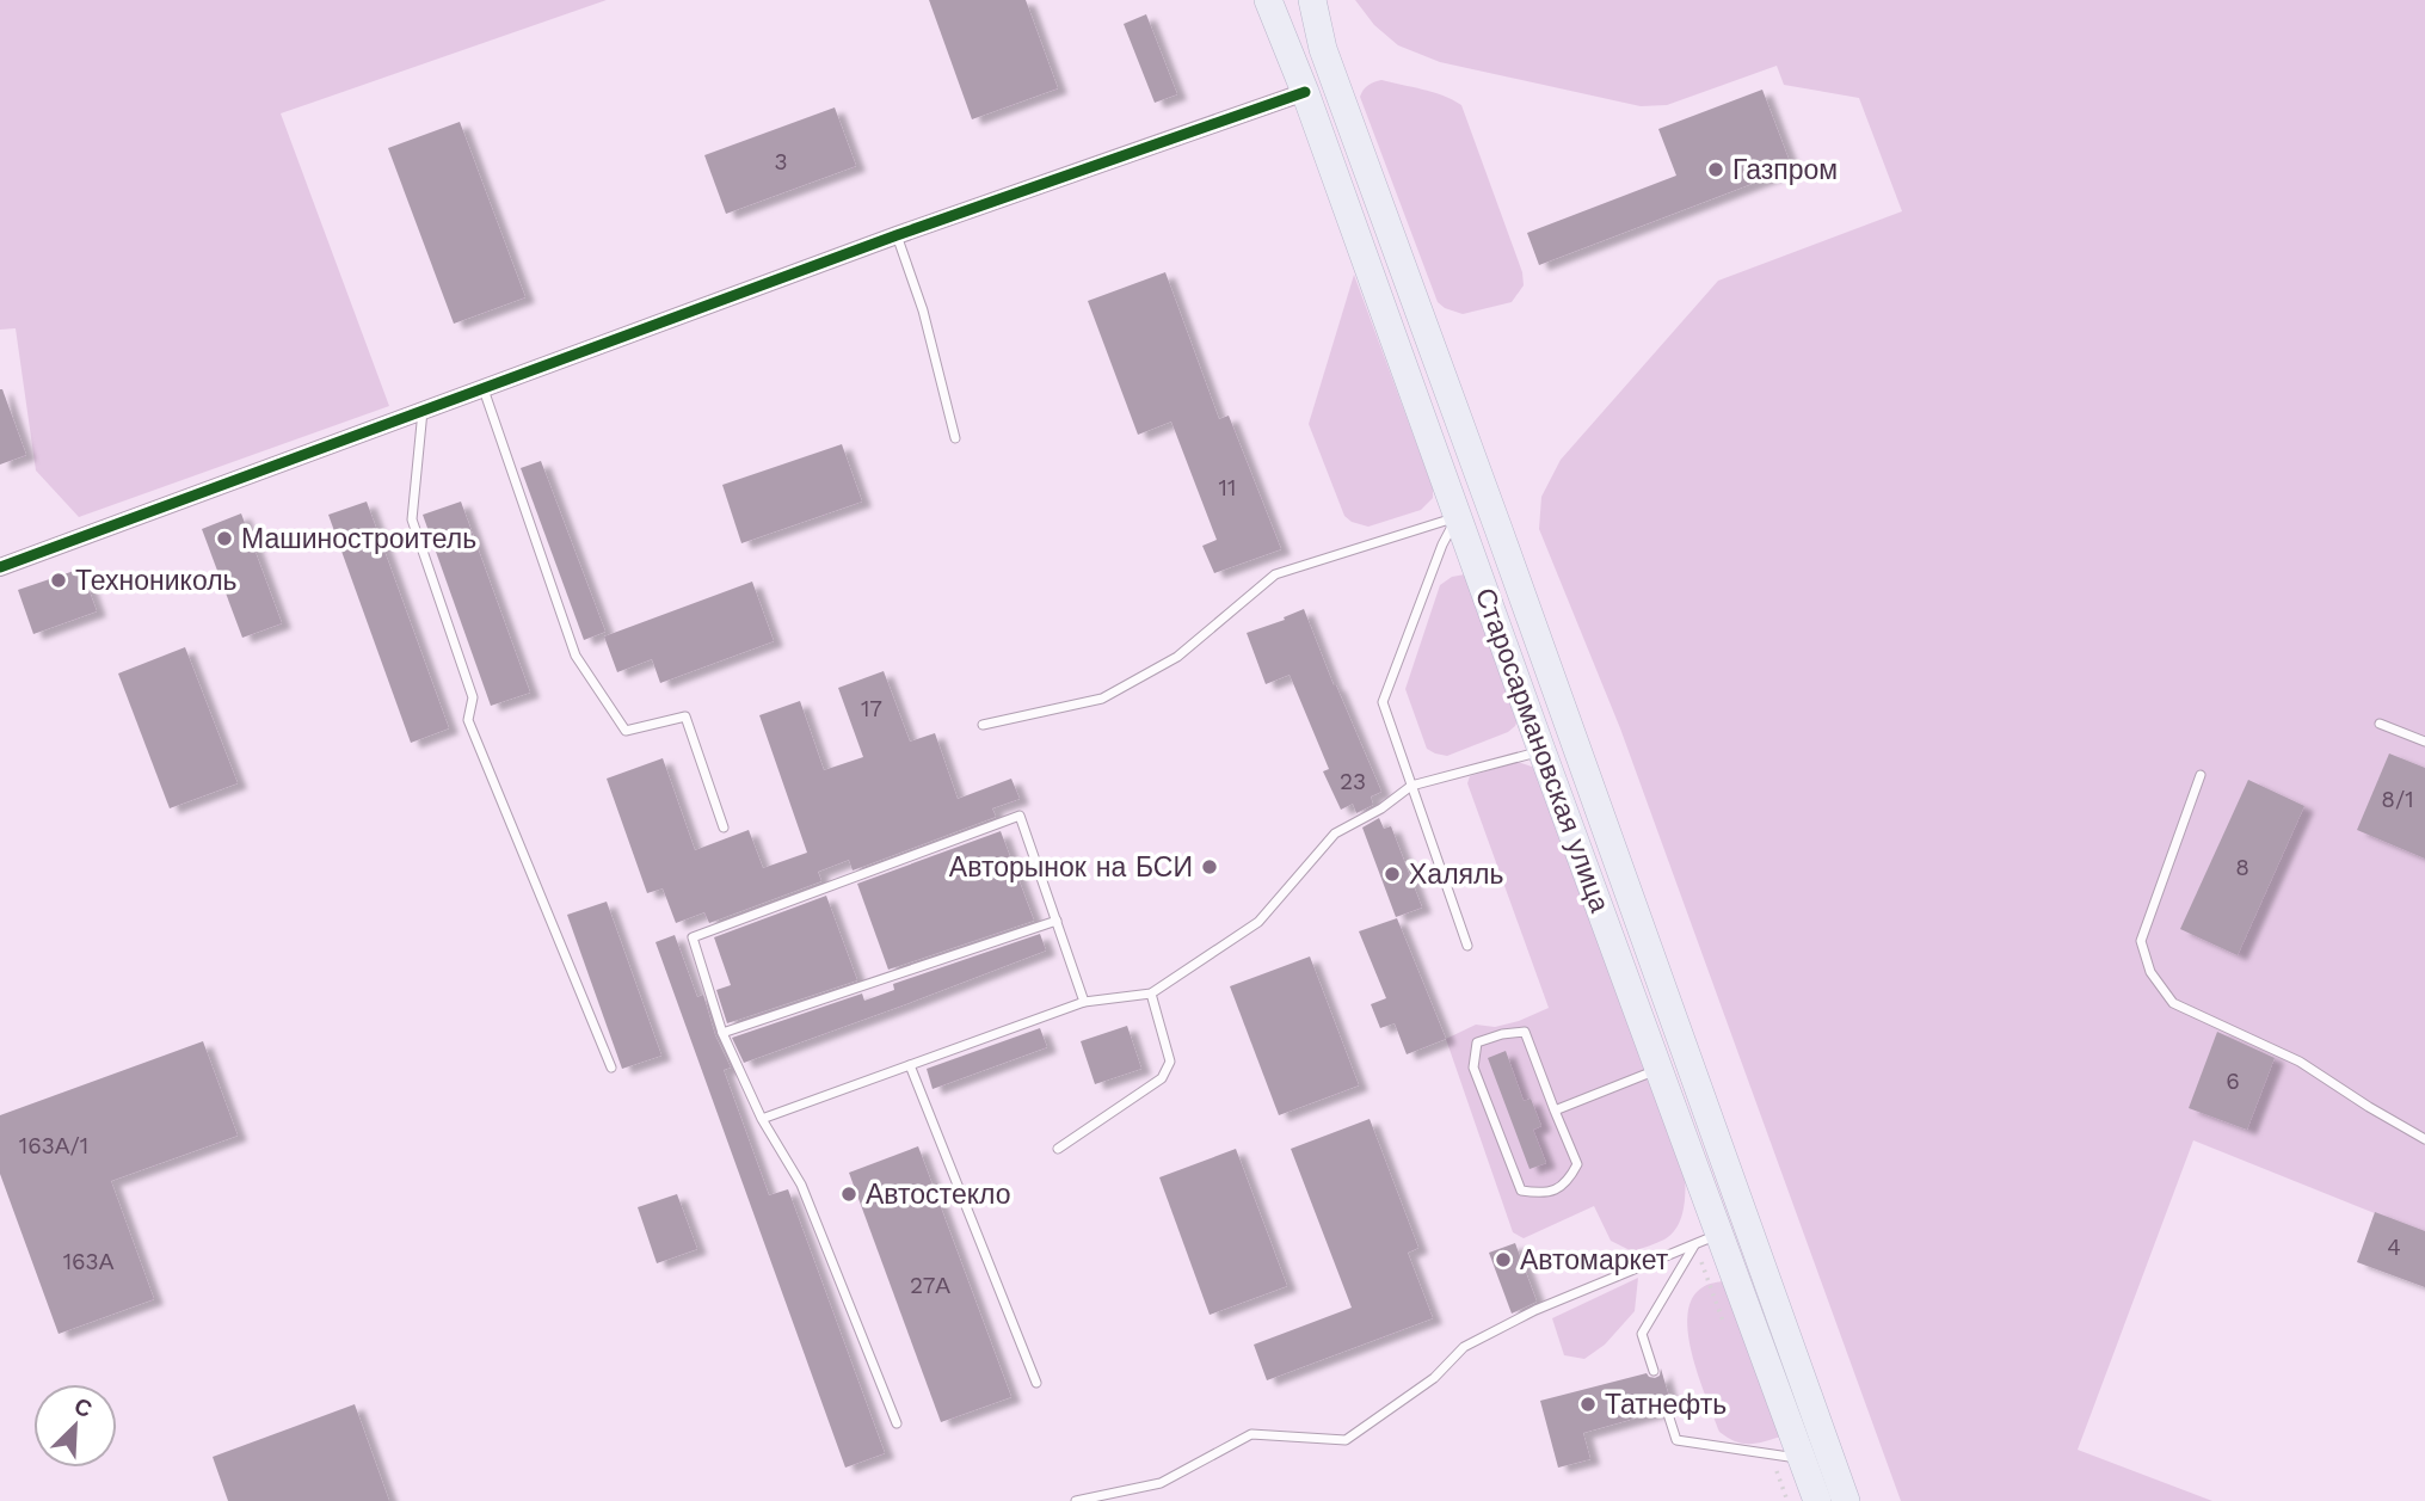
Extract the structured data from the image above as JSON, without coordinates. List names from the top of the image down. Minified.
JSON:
{"streets":{"main road":["Старосармановская улица"]},"places":["Газпром","Машиностроитель","Технониколь","Авторынок на БСИ","Халяль","Автостекло","Автомаркет","Татнефть"],"house_numbers":["3","11","17","23","8/1","8","6","163А/1","4","163А","27А"],"north":"top right"}
